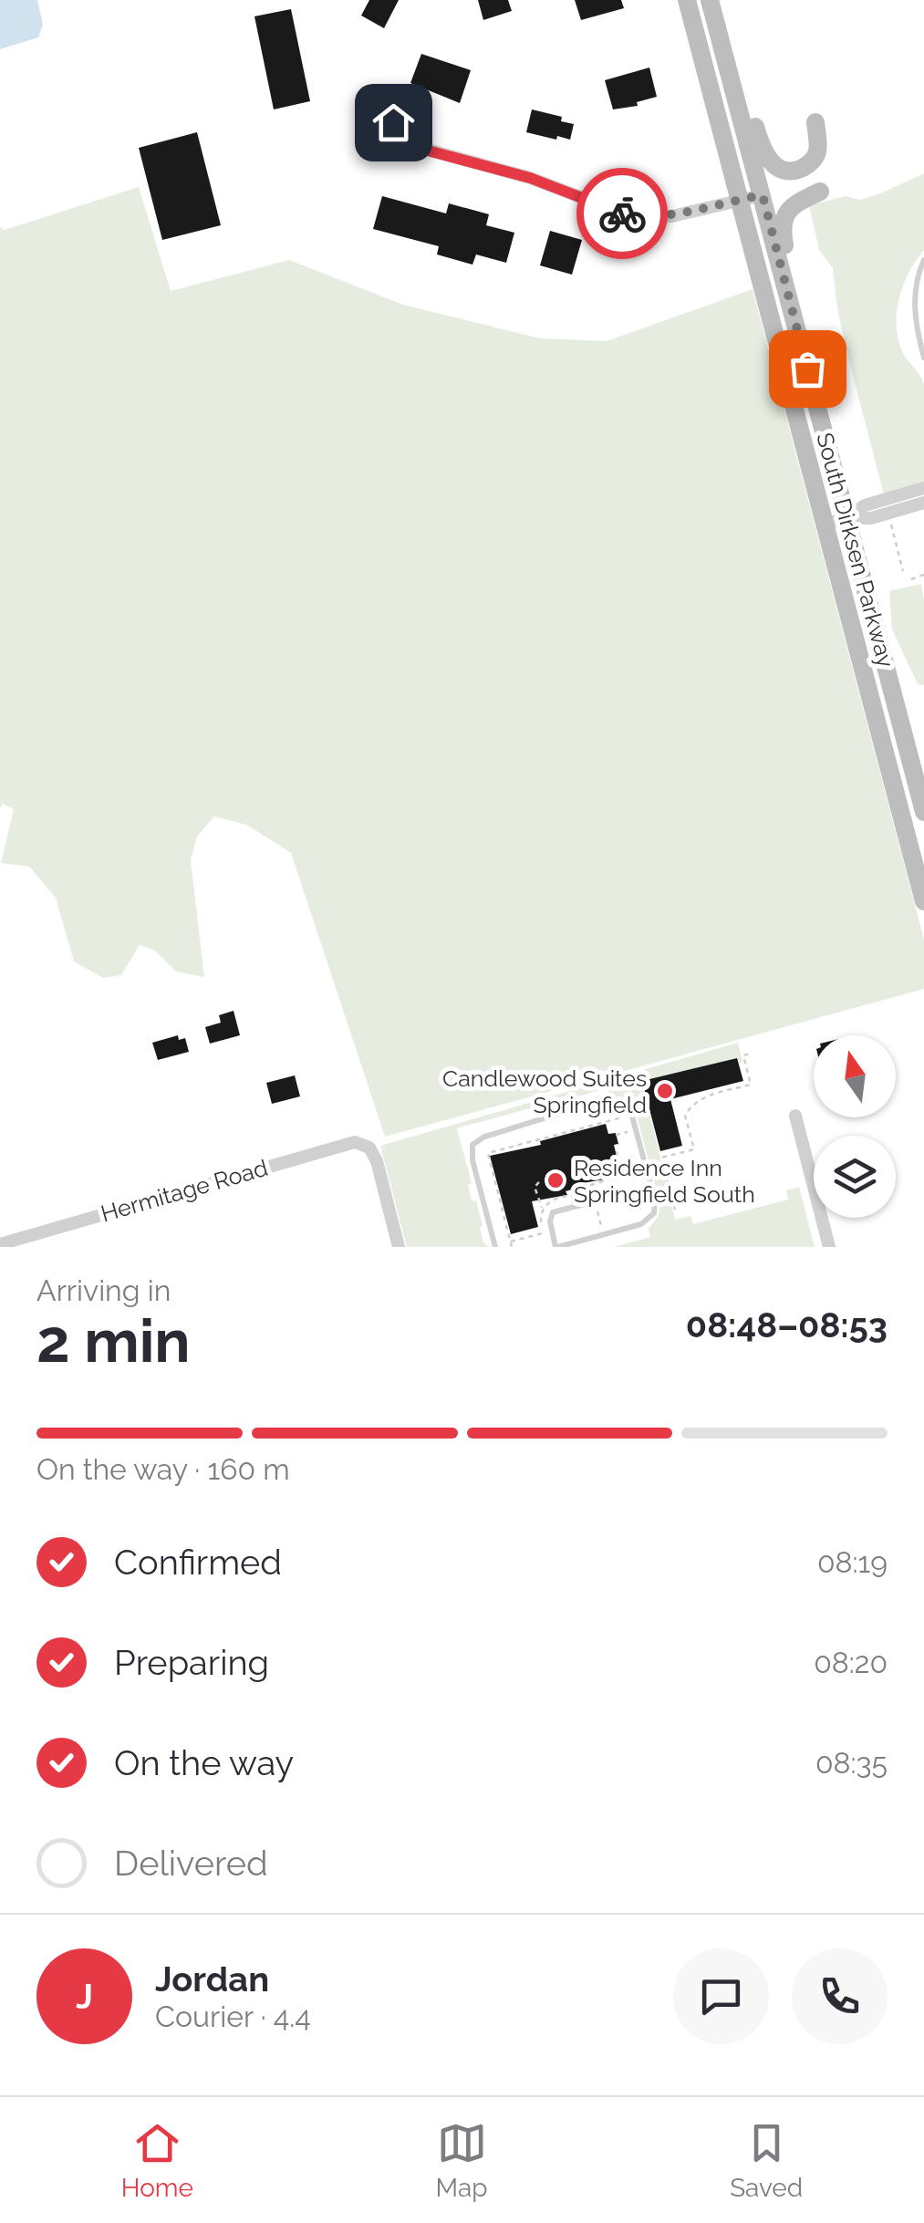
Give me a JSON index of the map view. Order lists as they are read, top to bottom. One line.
{"streets":{"main road":["South Dirksen Parkway"],"street":["Hermitage Road"]},"places":["Candlewood Suites Springfield","Residence Inn Springfield South"],"north":"top","page":{"heading":["2 min","Arriving in","08:48–08:53"],"panel":["Jordan","Courier · 4.4"],"bar":"On the way · 160 m","list":[["Confirmed","08:19"],["Preparing","08:20"],["On the way","08:35"],"Delivered"],"round":"J","tabs":["Home","Map","Saved"]}}
